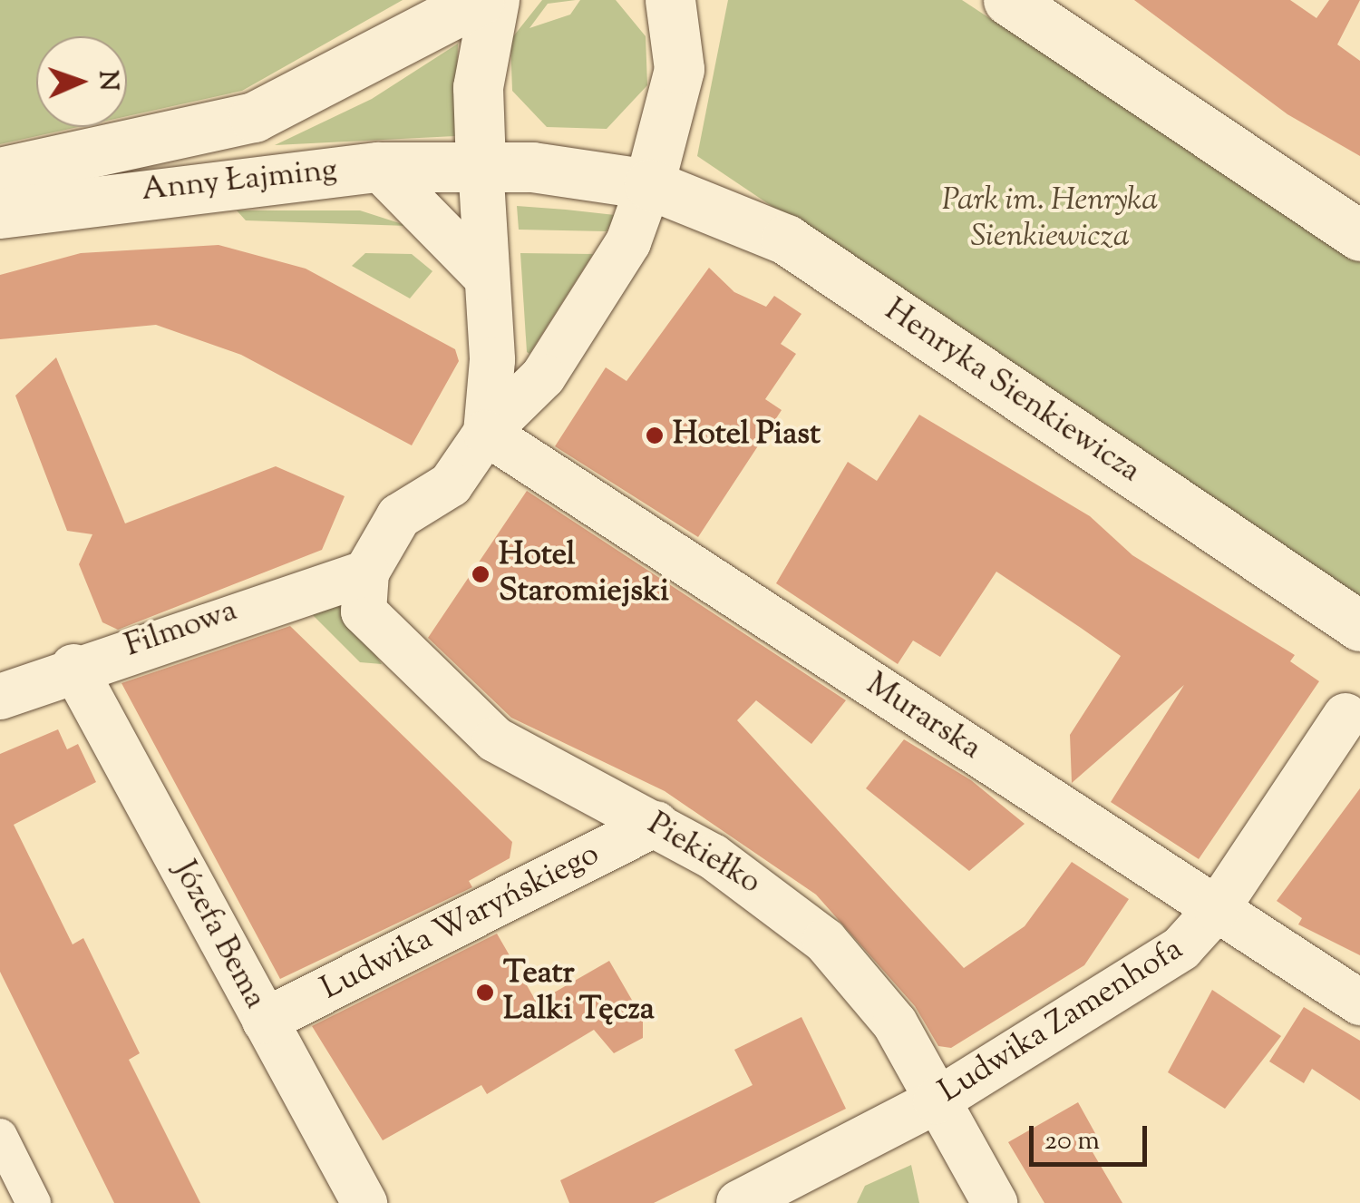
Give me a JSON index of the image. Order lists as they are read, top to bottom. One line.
{"streets":{"main road":["Anny Łajming","Henryka Sienkiewicza"],"street":["Filmowa","Murarska","Piekiełko","Ludwika Waryńskiego","Józefa Bema","Ludwika Zamenhofa"]},"crossings":[["Anny Łajming","Henryka Sienkiewicza"],["Filmowa","Piekiełko"],["Filmowa","Józefa Bema"],["Murarska","Ludwika Zamenhofa"],["Piekiełko","Ludwika Waryńskiego"],["Piekiełko","Ludwika Zamenhofa"],["Ludwika Waryńskiego","Józefa Bema"]],"parks":["Park im. Henryka Sienkiewicza"],"places":["Hotel Piast","Hotel Staromiejski","Teatr Lalki Tęcza"],"scale_bar":"20 m","north":"right"}
